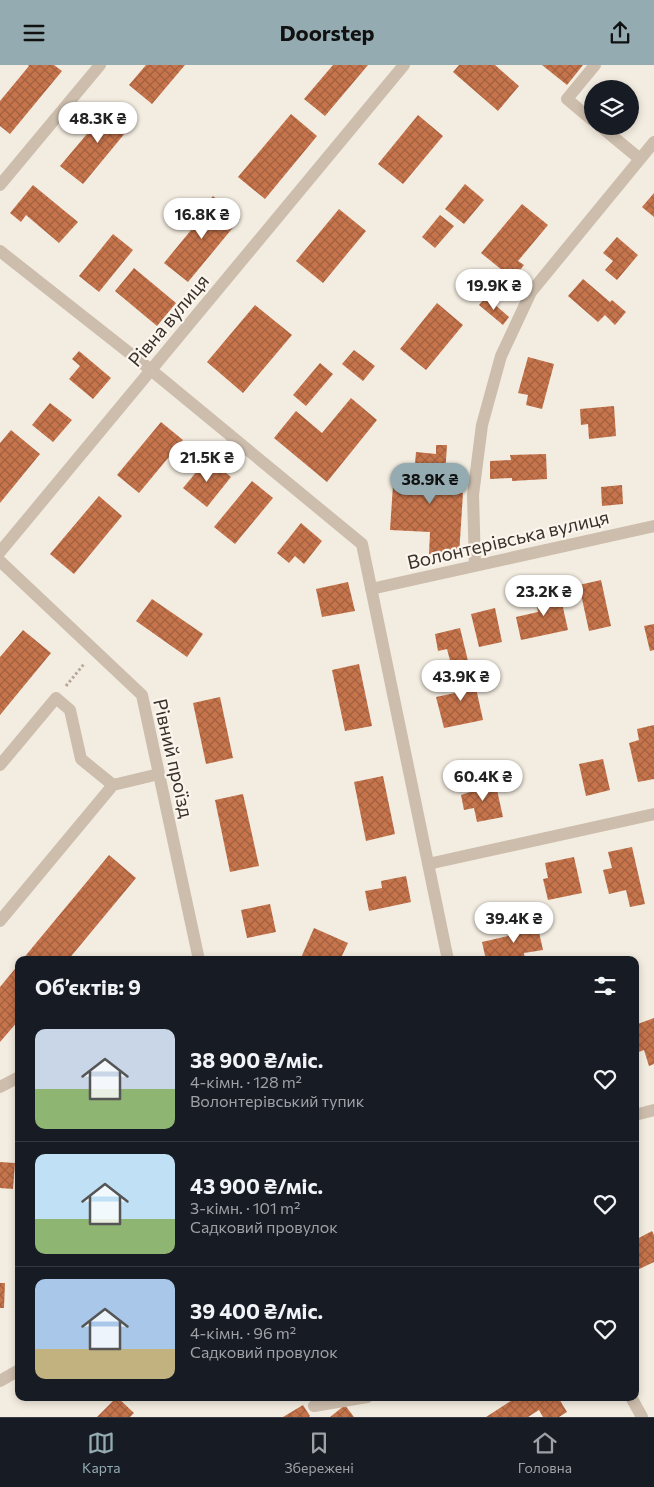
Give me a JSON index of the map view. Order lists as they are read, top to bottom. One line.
{"streets":{"street":["Рівна вулиця","Волонтерівська вулиця","Рівний проїзд"]},"page":{"header":"Doorstep","price":["48.3K ₴","16.8K ₴","19.9K ₴","21.5K ₴","38.9K ₴","23.2K ₴","43.9K ₴","60.4K ₴","39.4K ₴"],"heading":"Об’єктів: 9","list":[{"name":"38 900 ₴/міс.","note":"4-кімн. · 128 m² · Волонтерівський тупик"},{"name":"43 900 ₴/міс.","note":"3-кімн. · 101 m² · Садковий провулок"},{"name":"39 400 ₴/міс.","note":"4-кімн. · 96 m² · Садковий провулок"}],"tabs":["Карта","Збережені","Головна"]}}
